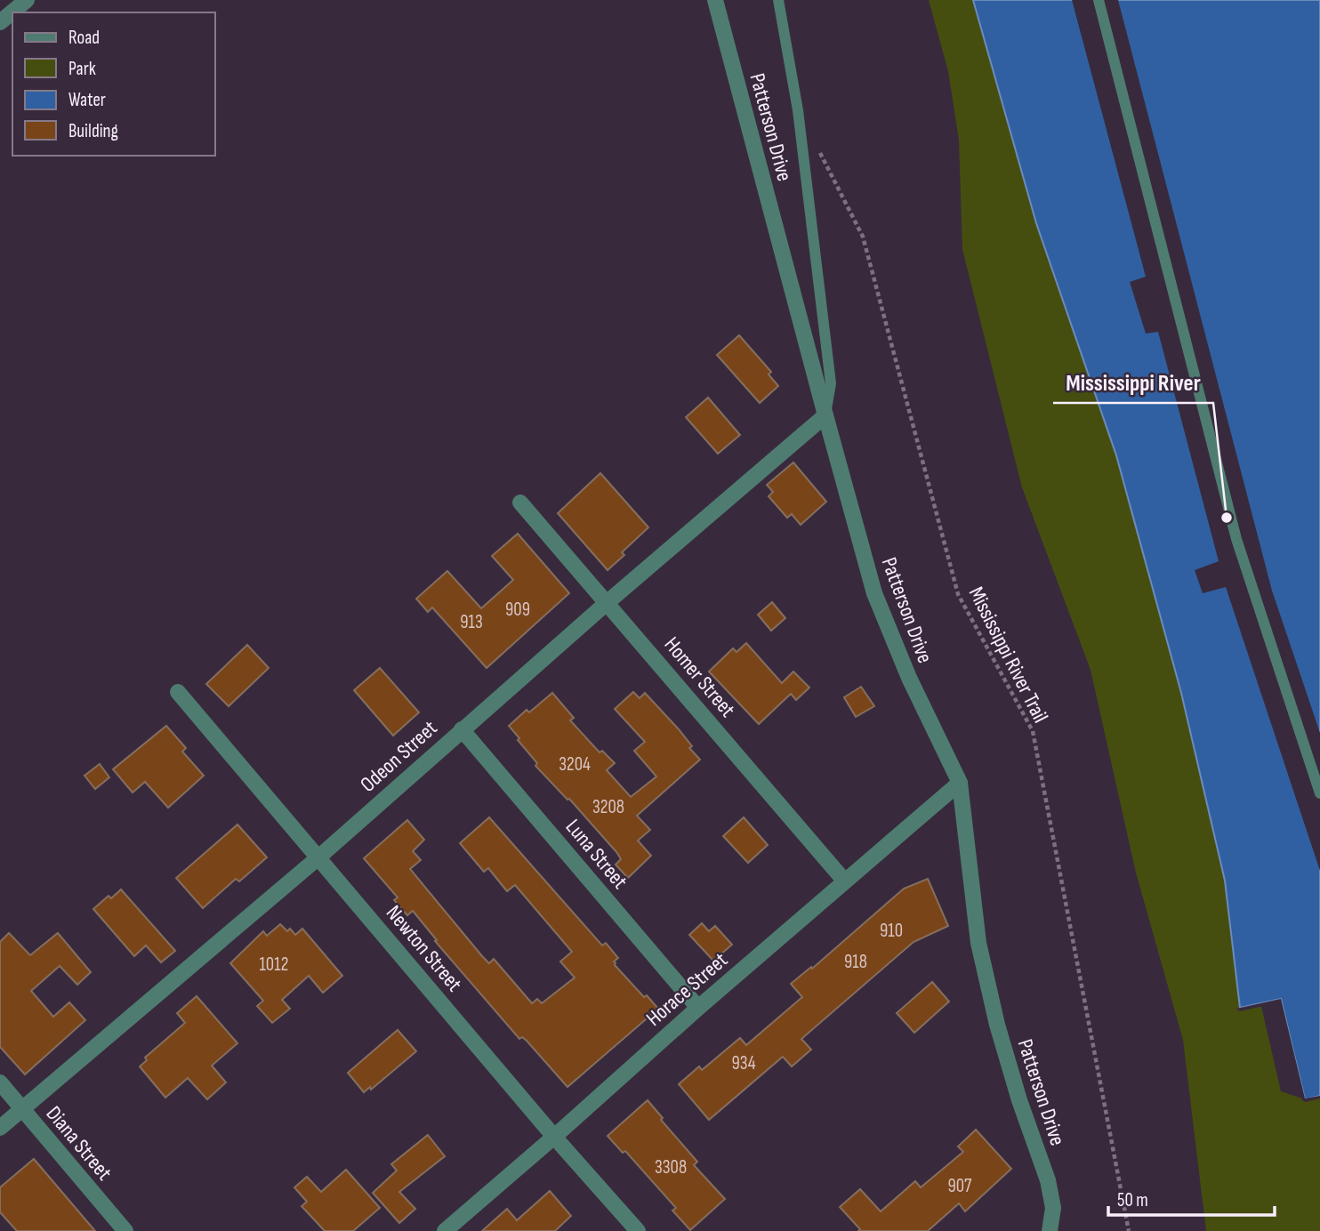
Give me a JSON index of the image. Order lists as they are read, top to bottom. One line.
{"streets":{"street":["Patterson Drive","Homer Street","Odeon Street","Luna Street","Newton Street","Horace Street","Diana Street"],"path":["Mississippi River Trail"]},"crossings":[["Patterson Drive","Odeon Street"],["Patterson Drive","Horace Street"],["Homer Street","Odeon Street"],["Homer Street","Horace Street"],["Odeon Street","Luna Street"],["Odeon Street","Newton Street"],["Odeon Street","Diana Street"],["Luna Street","Horace Street"],["Newton Street","Horace Street"]],"places":["Mississippi River"],"house_numbers":["909","913","3204","3208","910","918","1012","934","3308","907"],"legend":["Road","Park","Water","Building"],"scale_bar":"50 m"}
